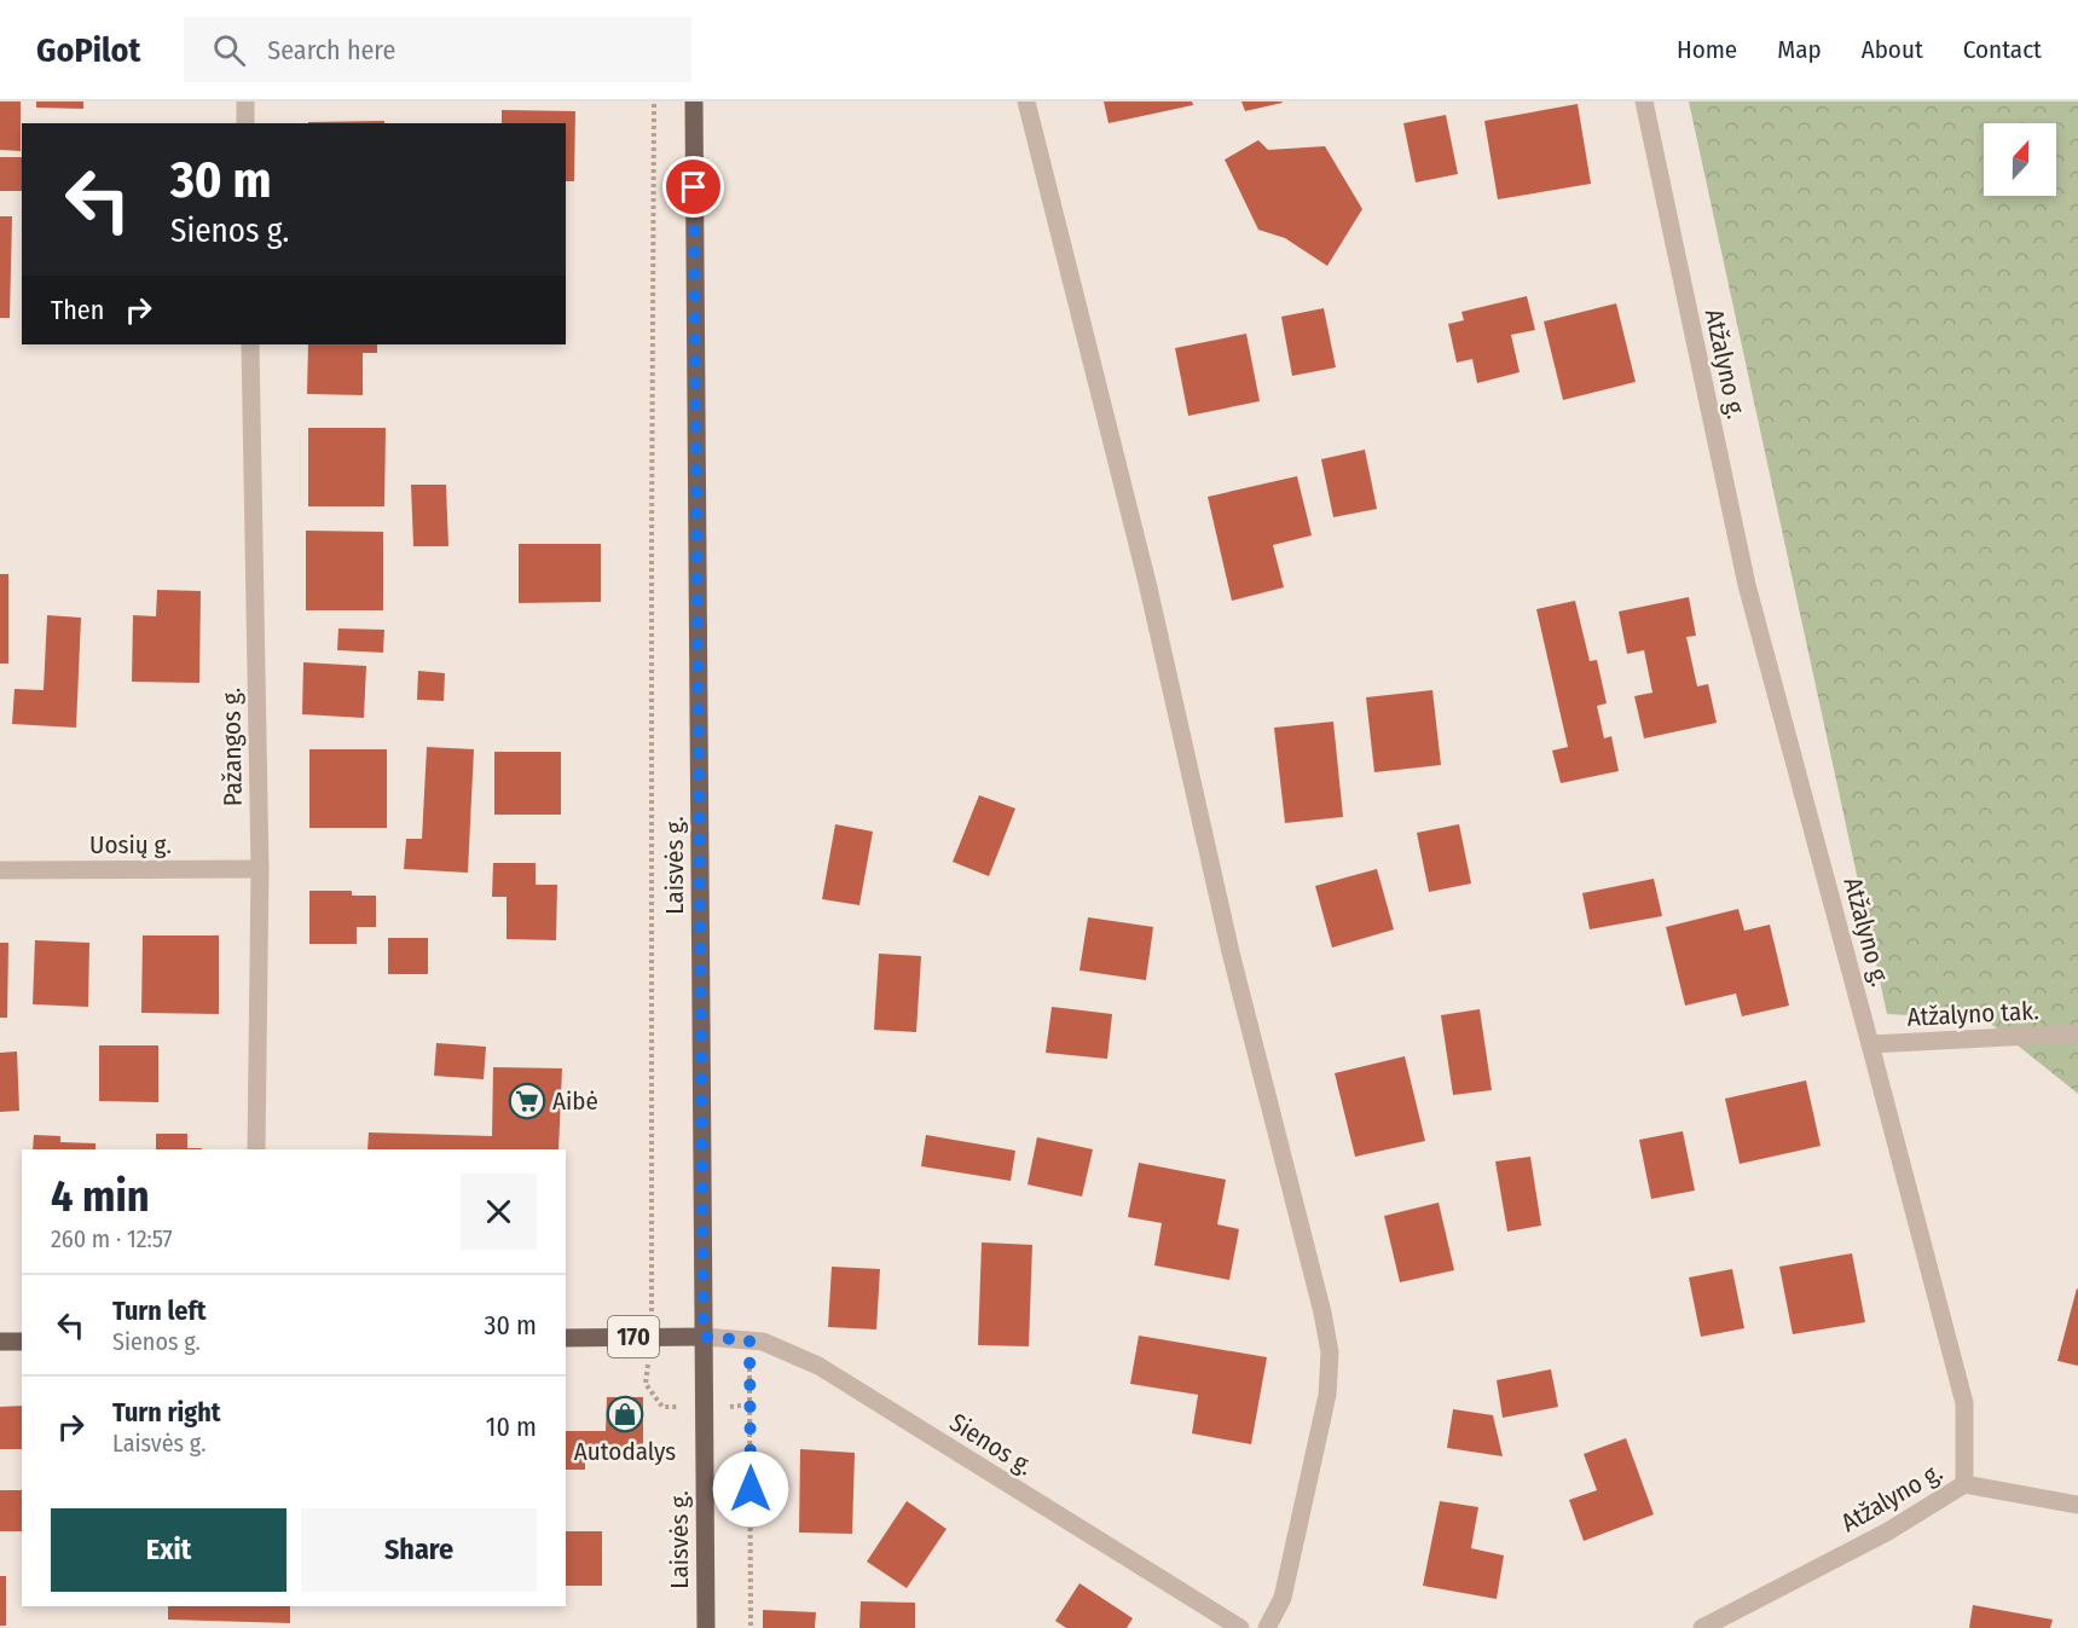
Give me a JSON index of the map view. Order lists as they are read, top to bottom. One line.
{"streets":{"main road":["Laisvės g.","170"],"street":["Atžalyno g.","Pažangos g.","Uosių g.","Atžalyno tak.","Sienos g."]},"crossings":[["Atžalyno g.","Atžalyno tak."],["Pažangos g.","Uosių g."],["Laisvės g.","170"],["Laisvės g.","Sienos g."],["170","Sienos g."]],"places":{"supermarket":["Aibė"],"shop":["Autodalys"]},"north":"top","page":{"header":"GoPilot","search":"Search here","nav":["Home","Map","About","Contact"],"turn":["30 m","Sienos g."],"then":"Then","heading":["4 min","260 m · 12:57"],"list":[{"name":"Turn left","note":"Sienos g.","value":"30 m"},{"name":"Turn right","note":"Laisvės g.","value":"10 m"}],"buttons":["Exit","Share"]}}
